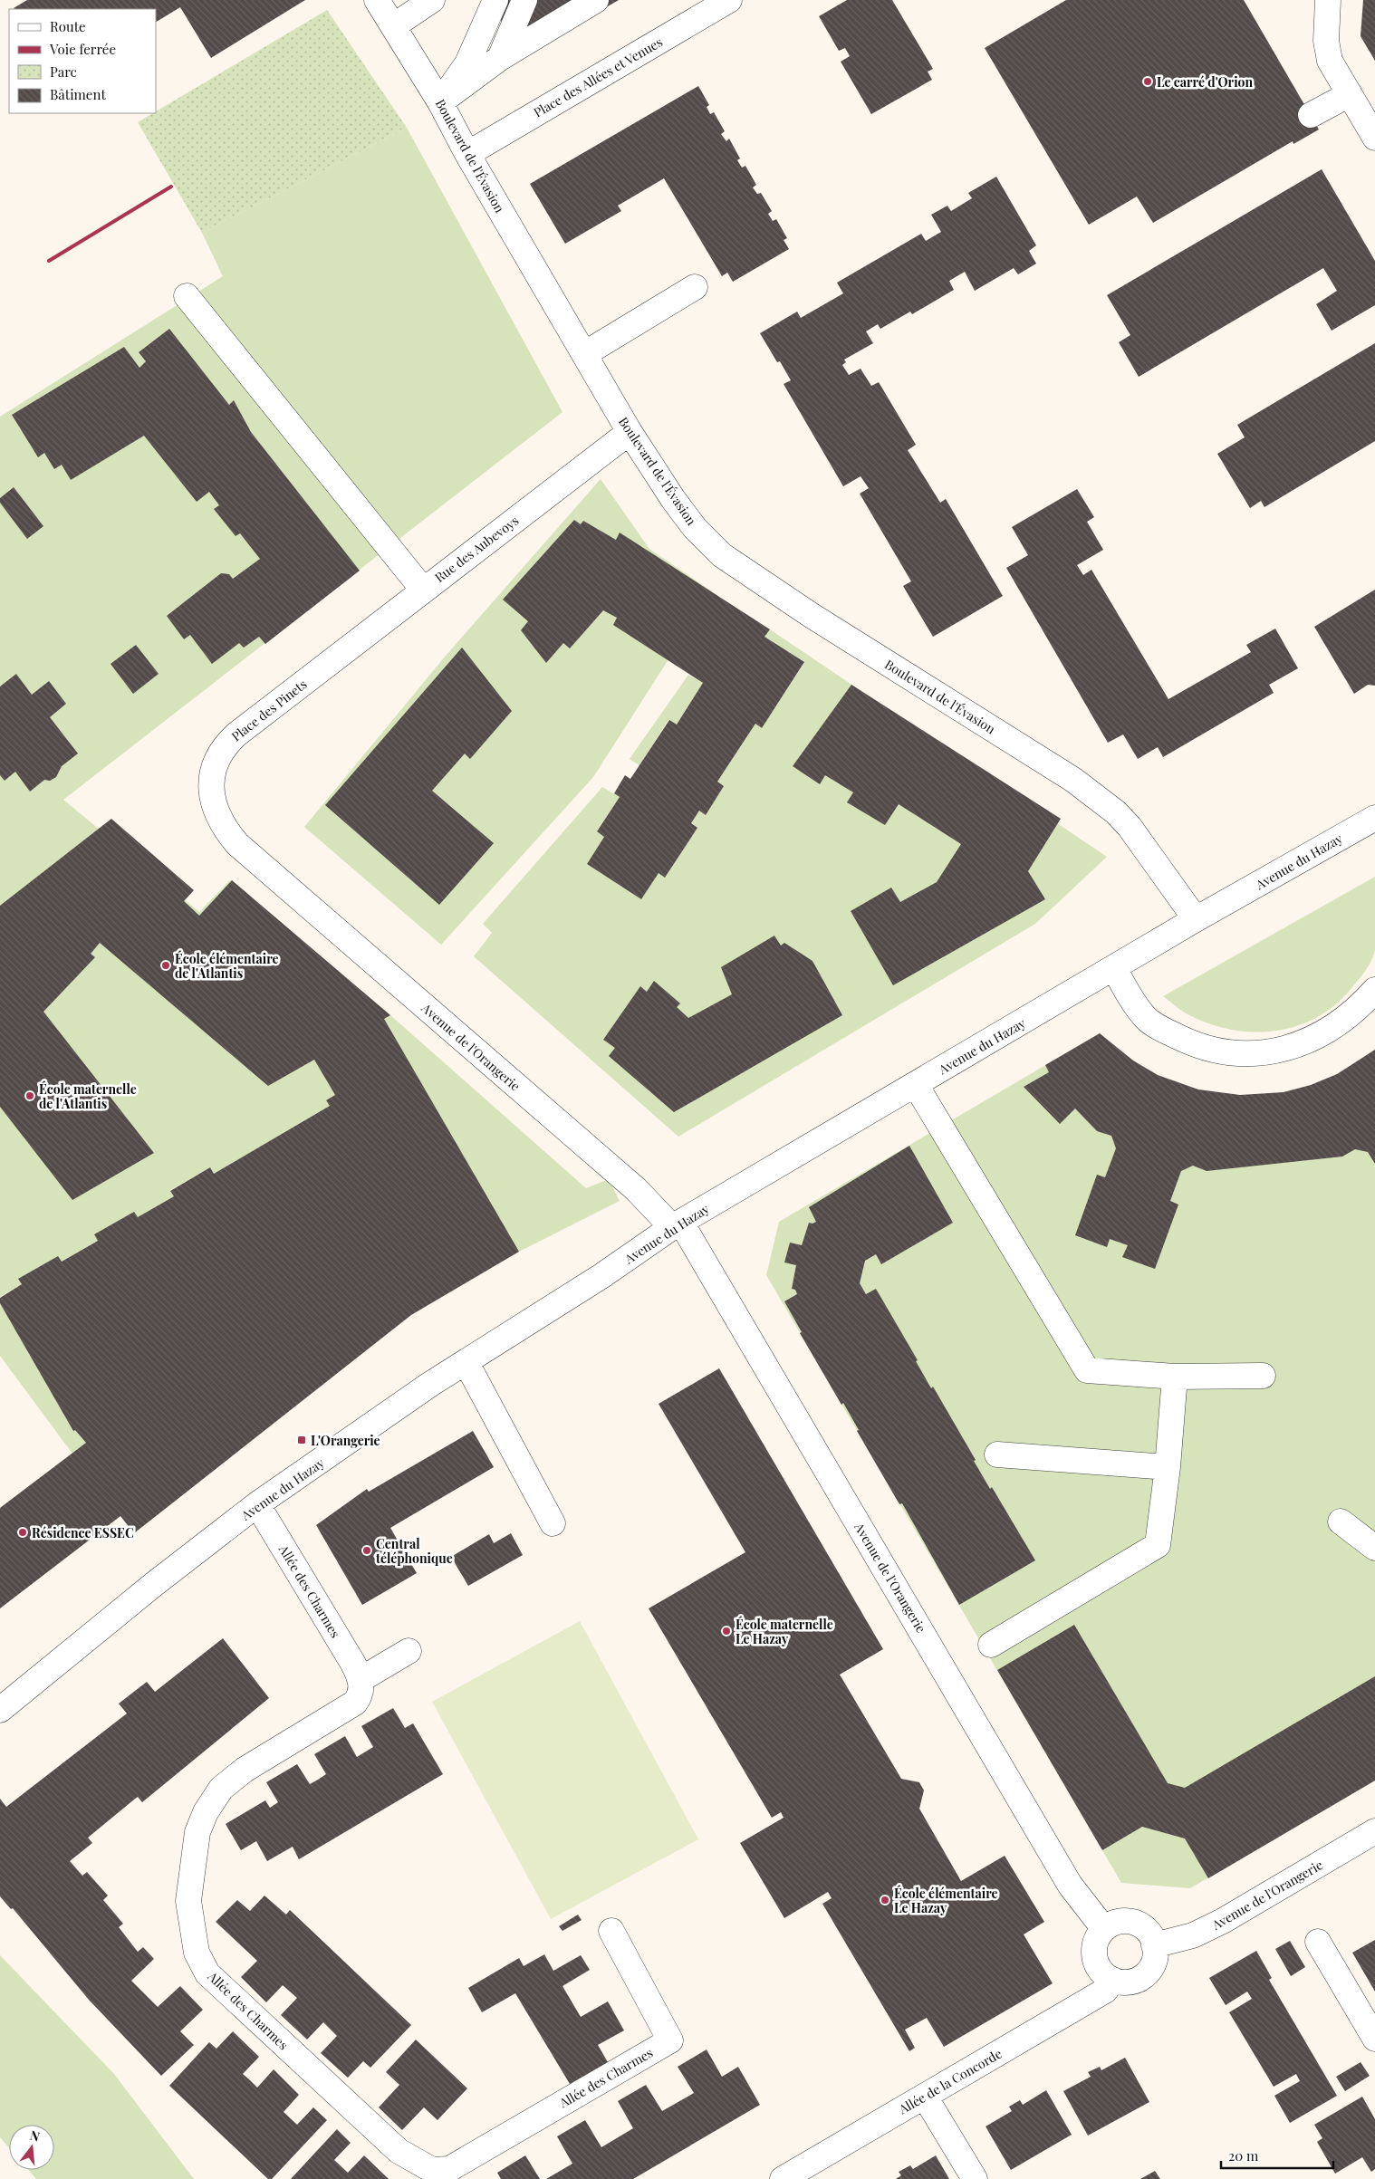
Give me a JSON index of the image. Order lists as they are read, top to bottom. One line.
{"streets":{"street":["Place des Allées et Venues","Boulevard de l'Évasion","Rue des Aubevoys","Place des Pinets","Avenue du Hazay","Avenue de l'Orangerie","Allée des Charmes","Allée de la Concorde"]},"crossings":[["Place des Allées et Venues","Boulevard de l'Évasion"],["Boulevard de l'Évasion","Rue des Aubevoys"],["Boulevard de l'Évasion","Avenue du Hazay"],["Rue des Aubevoys","Place des Pinets"],["Place des Pinets","Avenue de l'Orangerie"],["Avenue du Hazay","Avenue de l'Orangerie"],["Avenue du Hazay","Allée des Charmes"],["Avenue de l'Orangerie","Allée de la Concorde"]],"places":{"other":["Le carré d'Orion","École élémentaire de l'Atlantis","École maternelle de l'Atlantis","Résidence ESSEC","Central téléphonique","École maternelle Le Hazay","École élémentaire Le Hazay"],"transit":["L'Orangerie"]},"legend":["Route","Voie ferrée","Parc","Bâtiment"],"scale_bar":"20 m","north":"top"}
